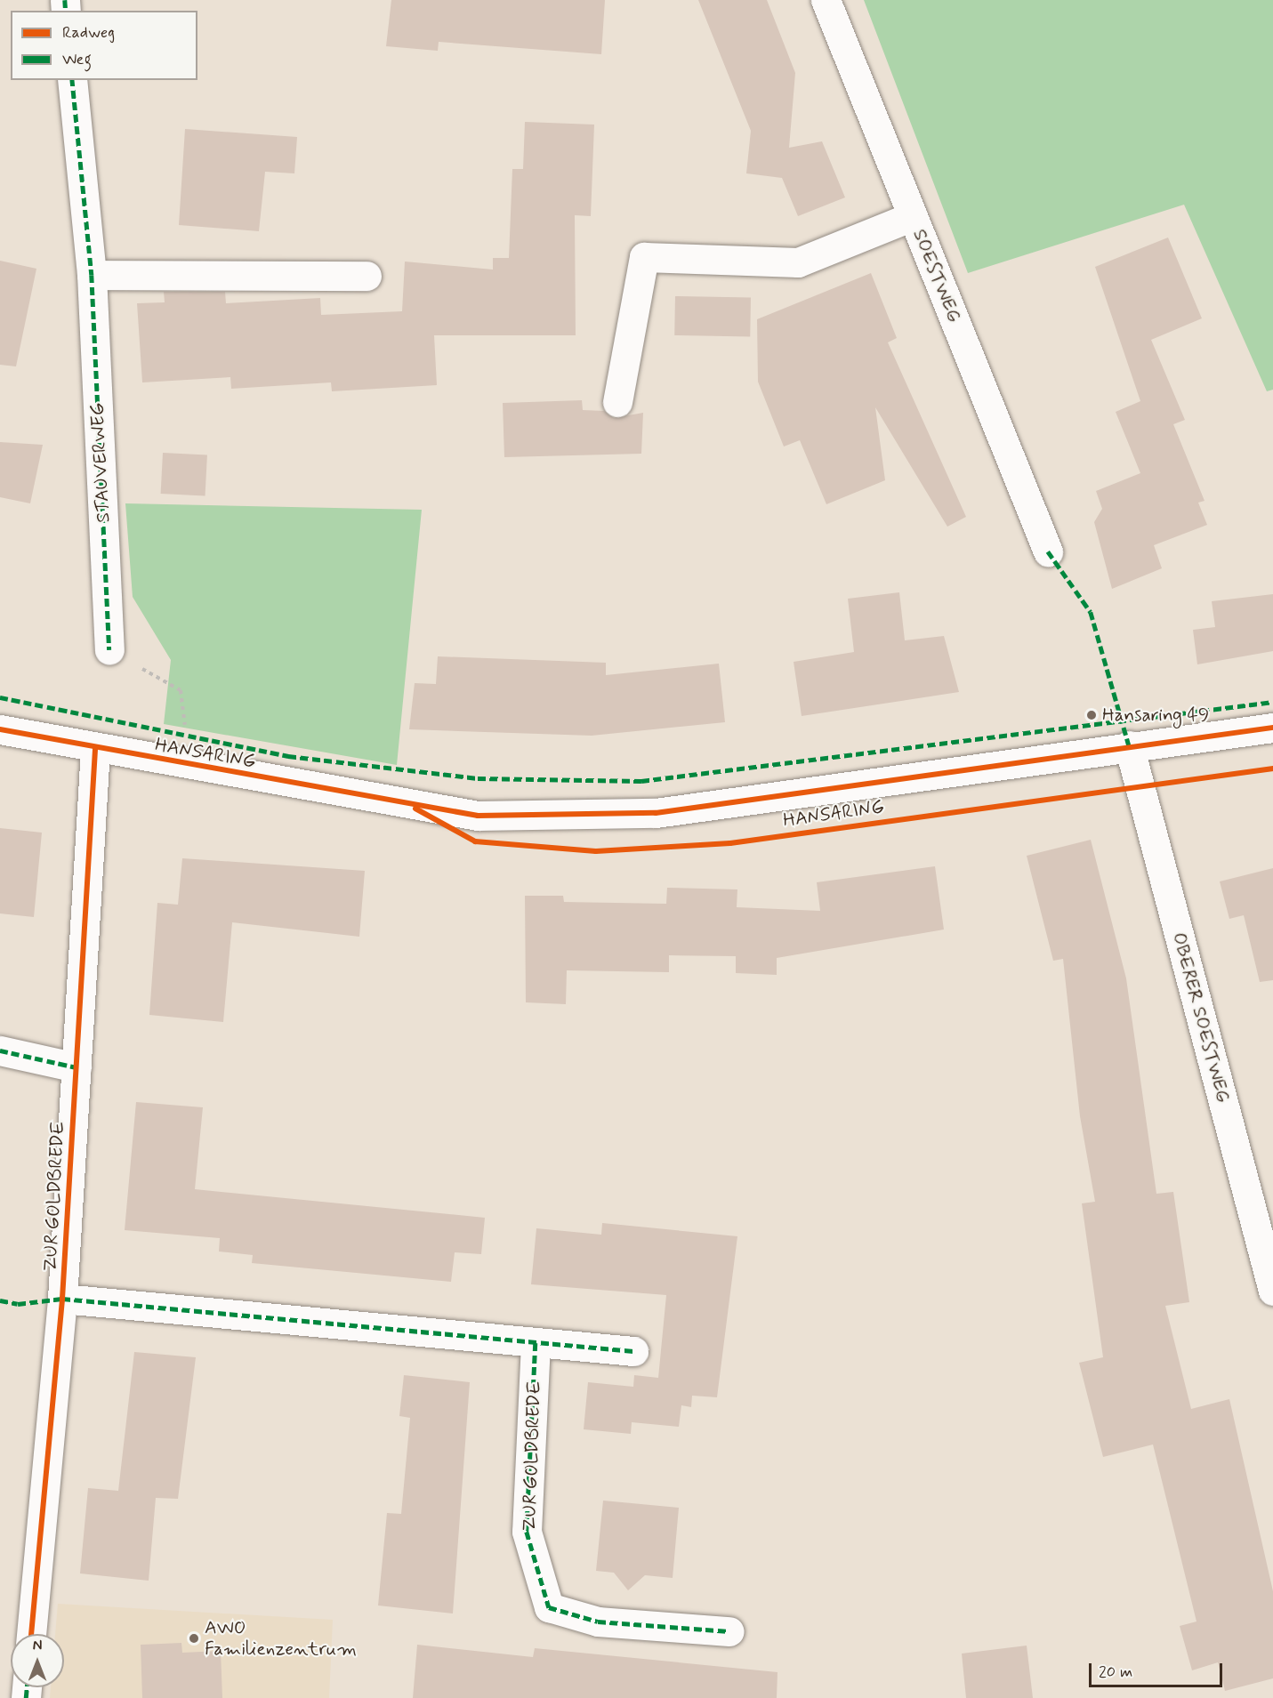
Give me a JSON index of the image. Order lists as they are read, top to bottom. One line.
{"streets":{"street":["SOESTWEG","STAUVERWEG","HANSARING","OBERER SOESTWEG","ZUR GOLDBREDE"]},"crossings":[["HANSARING","OBERER SOESTWEG"],["HANSARING","ZUR GOLDBREDE"]],"places":["Hansaring 49","AWO Familienzentrum"],"legend":["Radweg","Weg"],"scale_bar":"20 m","north":"top"}
